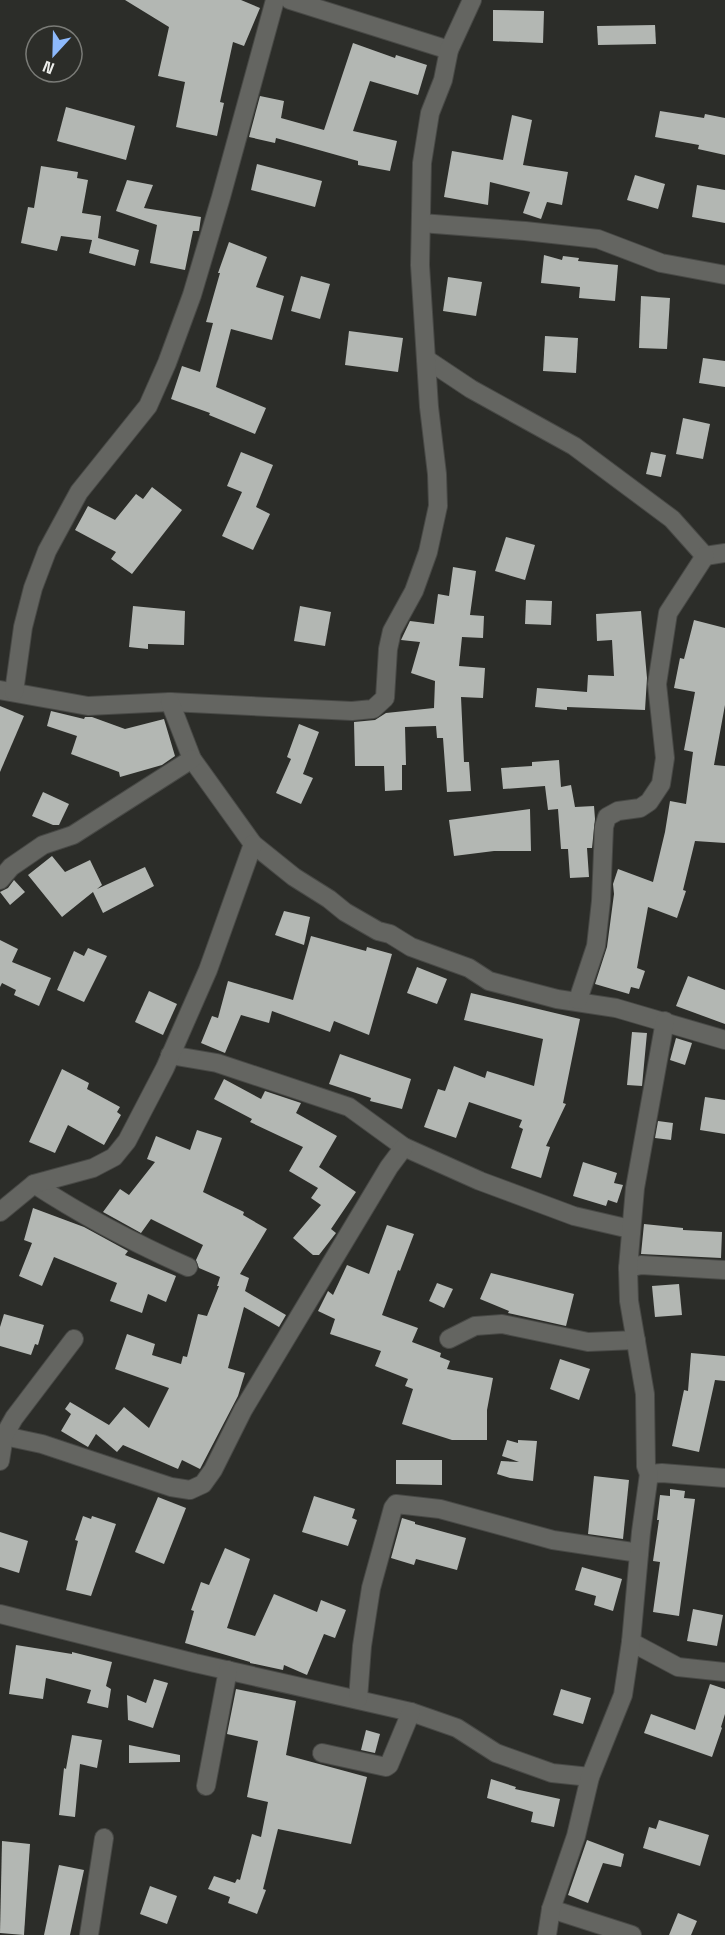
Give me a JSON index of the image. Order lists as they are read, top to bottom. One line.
{"north":"bottom"}
